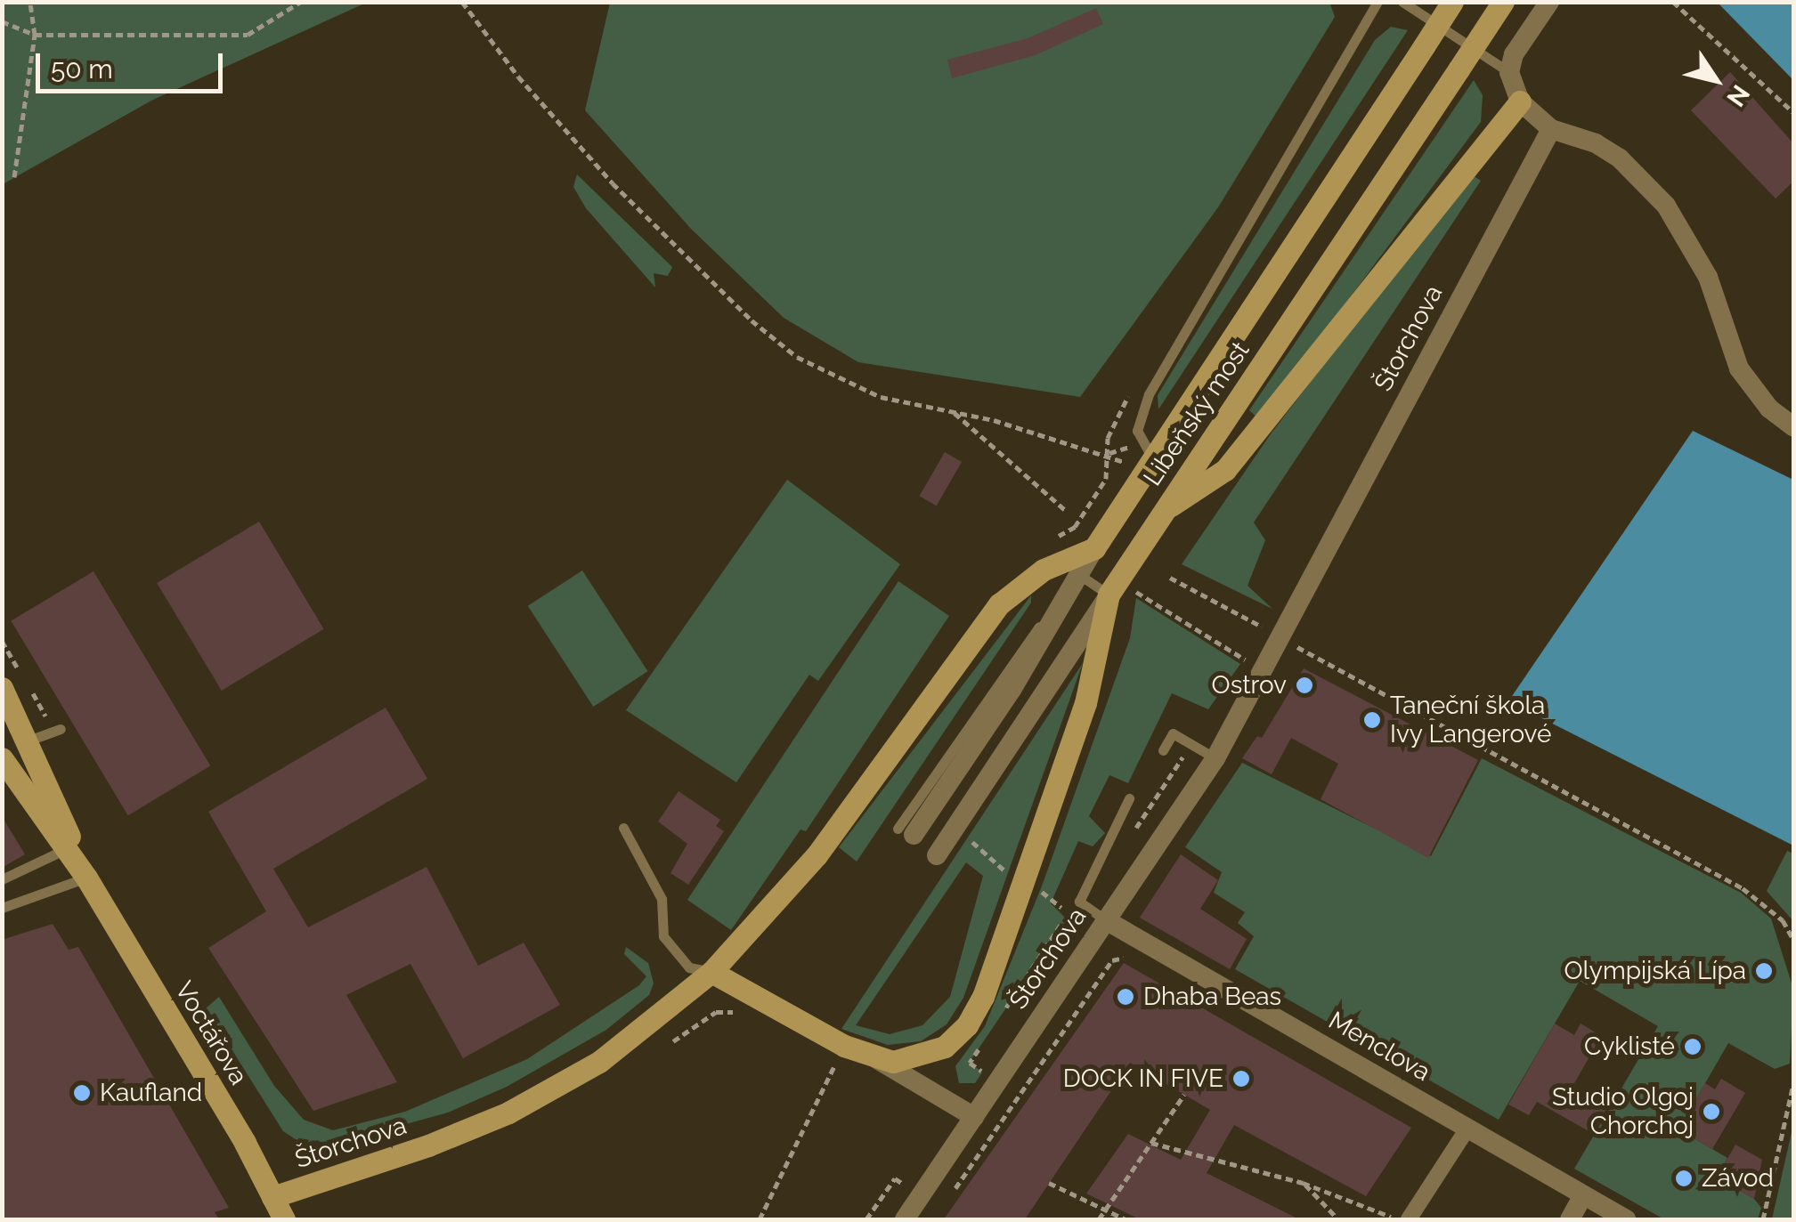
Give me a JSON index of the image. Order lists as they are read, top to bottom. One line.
{"streets":{"main road":["Štorchova","Libeňský most","Voctářova"],"street":["Menclova"]},"crossings":[["Štorchova","Libeňský most"],["Štorchova","Voctářova"],["Štorchova","Menclova"]],"places":["Ostrov","Taneční škola Ivy Langerové","Olympijská Lípa","Dhaba Beas","Cyklisté","DOCK IN FIVE","Kaufland","Studio Olgoj Chorchoj","Závod"],"scale_bar":"50 m","north":"bottom right"}
